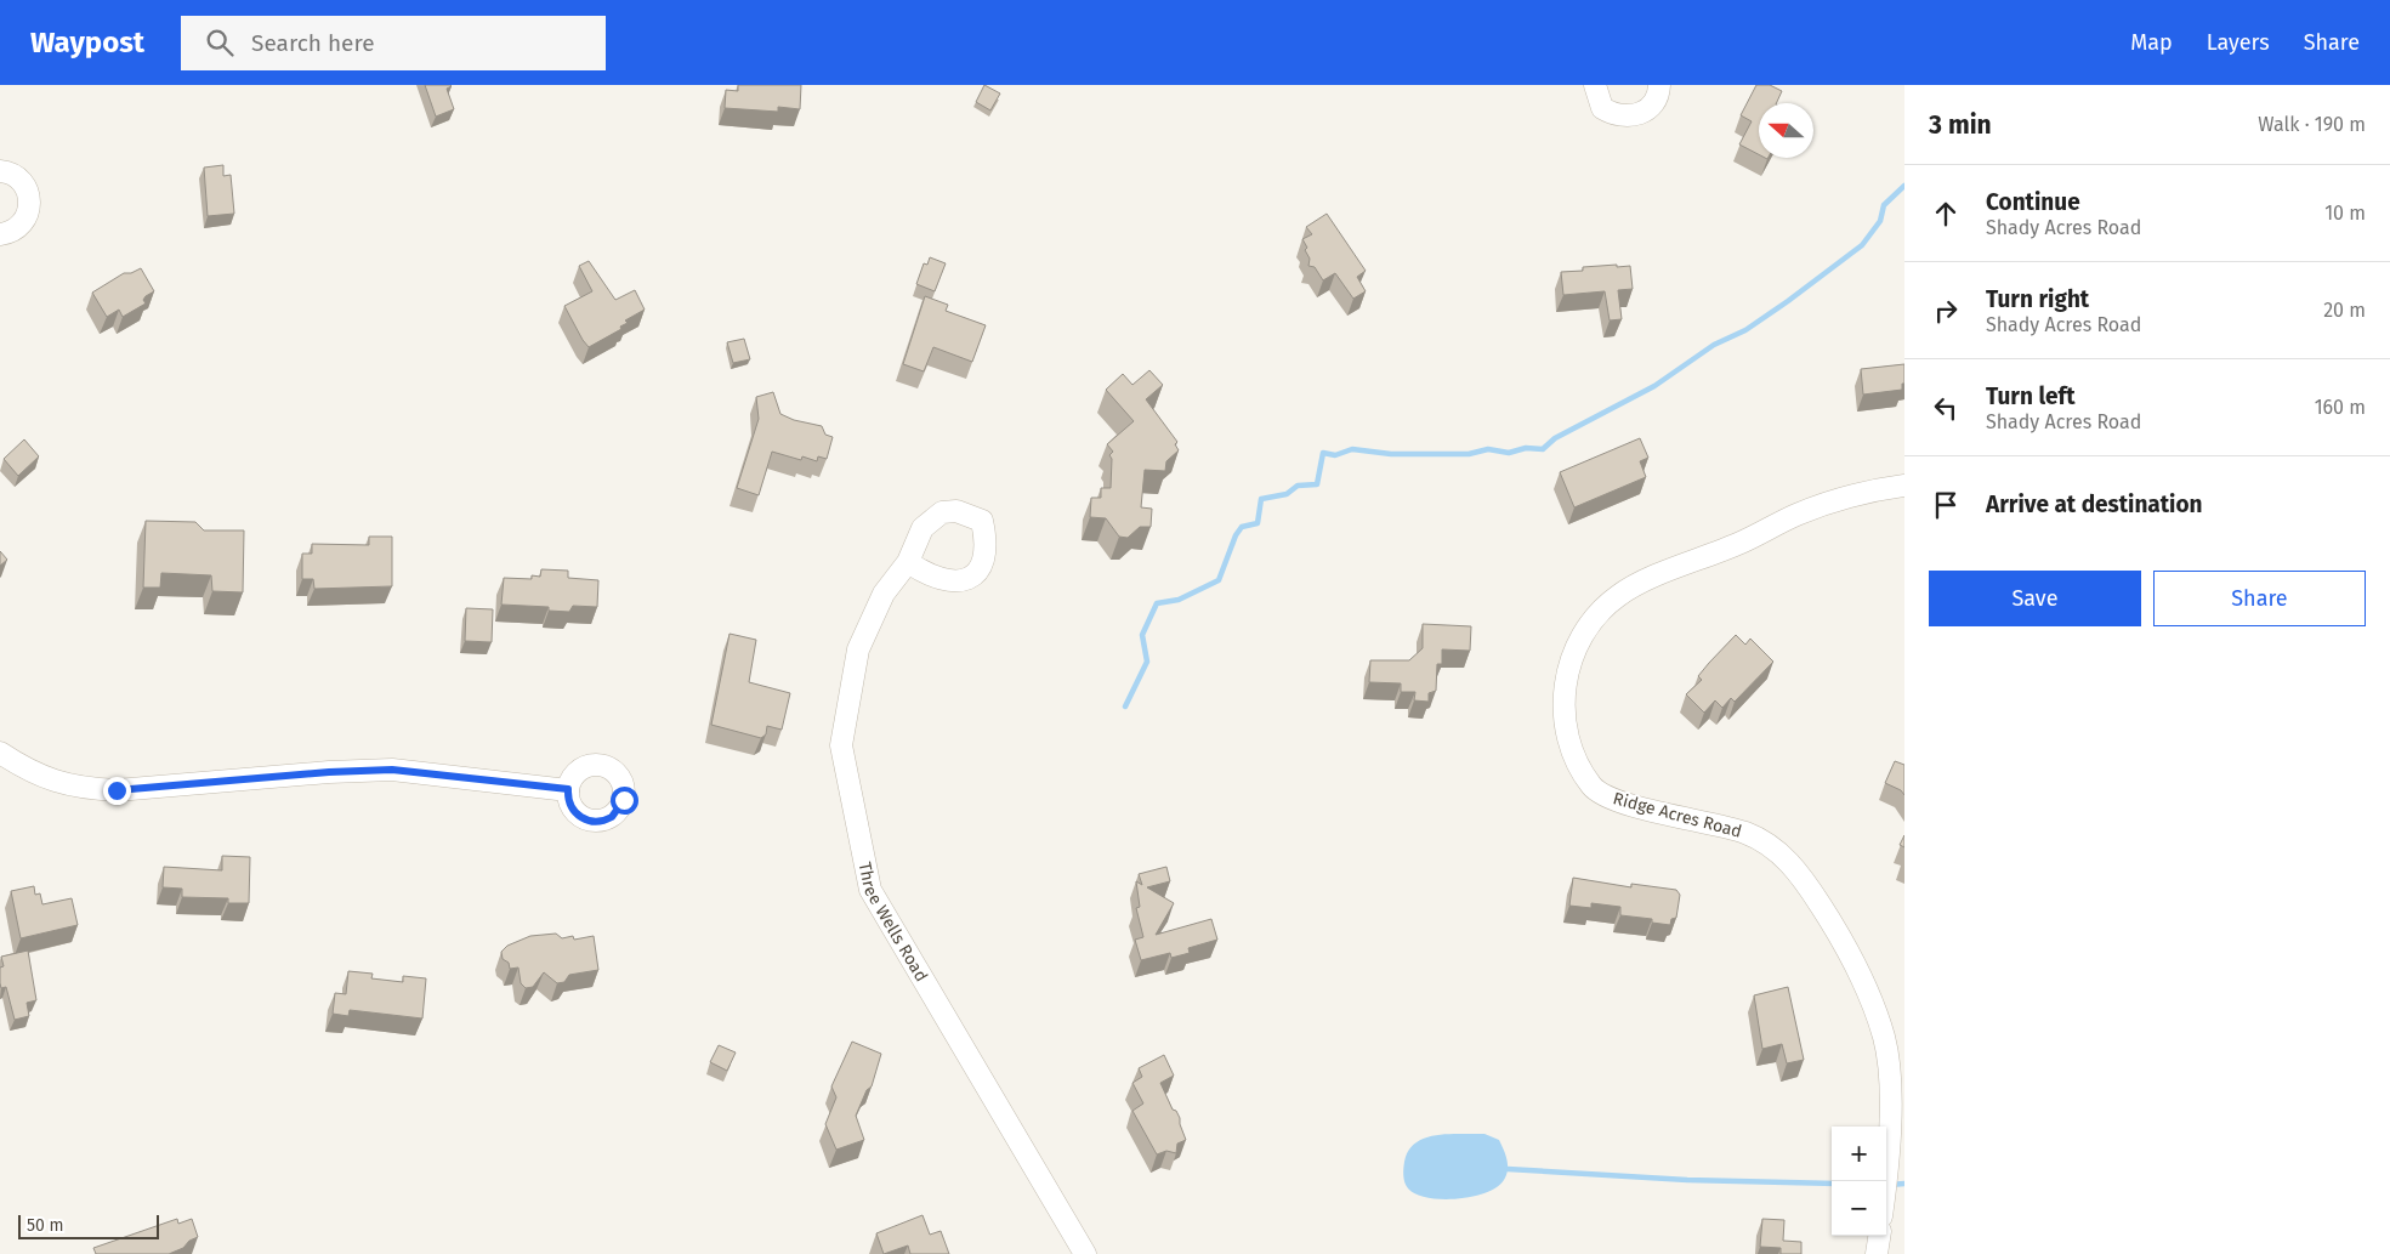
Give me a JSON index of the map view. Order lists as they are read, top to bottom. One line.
{"streets":{"street":["Ridge Acres Road","Three Wells Road"]},"scale_bar":"50 m","north":"left","page":{"header":"Waypost","search":"Search here","nav":["Map","Layers","Share"],"heading":["3 min","Walk · 190 m"],"list":[["Continue","Shady Acres Road","10 m"],["Turn right","Shady Acres Road","20 m"],["Turn left","Shady Acres Road","160 m"],"Arrive at destination"],"buttons":["Save","Share"],"map_buttons":["+","−"],"scale":"50 m"}}
